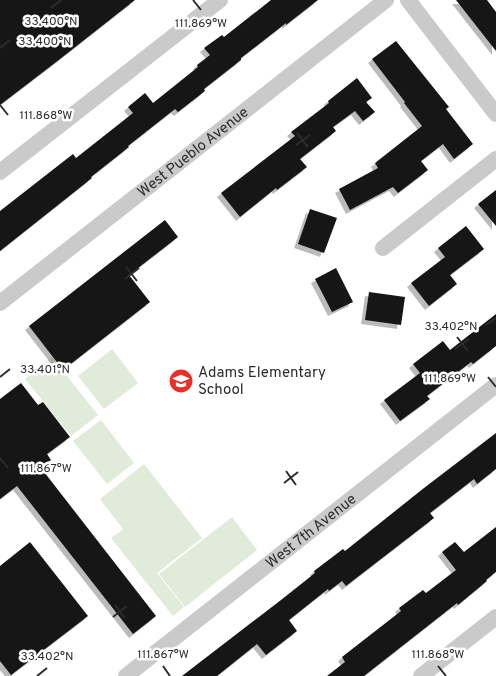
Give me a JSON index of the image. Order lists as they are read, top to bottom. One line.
{"streets":{"street":["West Pueblo Avenue","West 7th Avenue"]},"places":{"school or university":["Adams Elementary School"]},"coordinates":["33.400°N","111.869°W","111.868°W","33.402°N","33.401°N","111.867°W"]}
